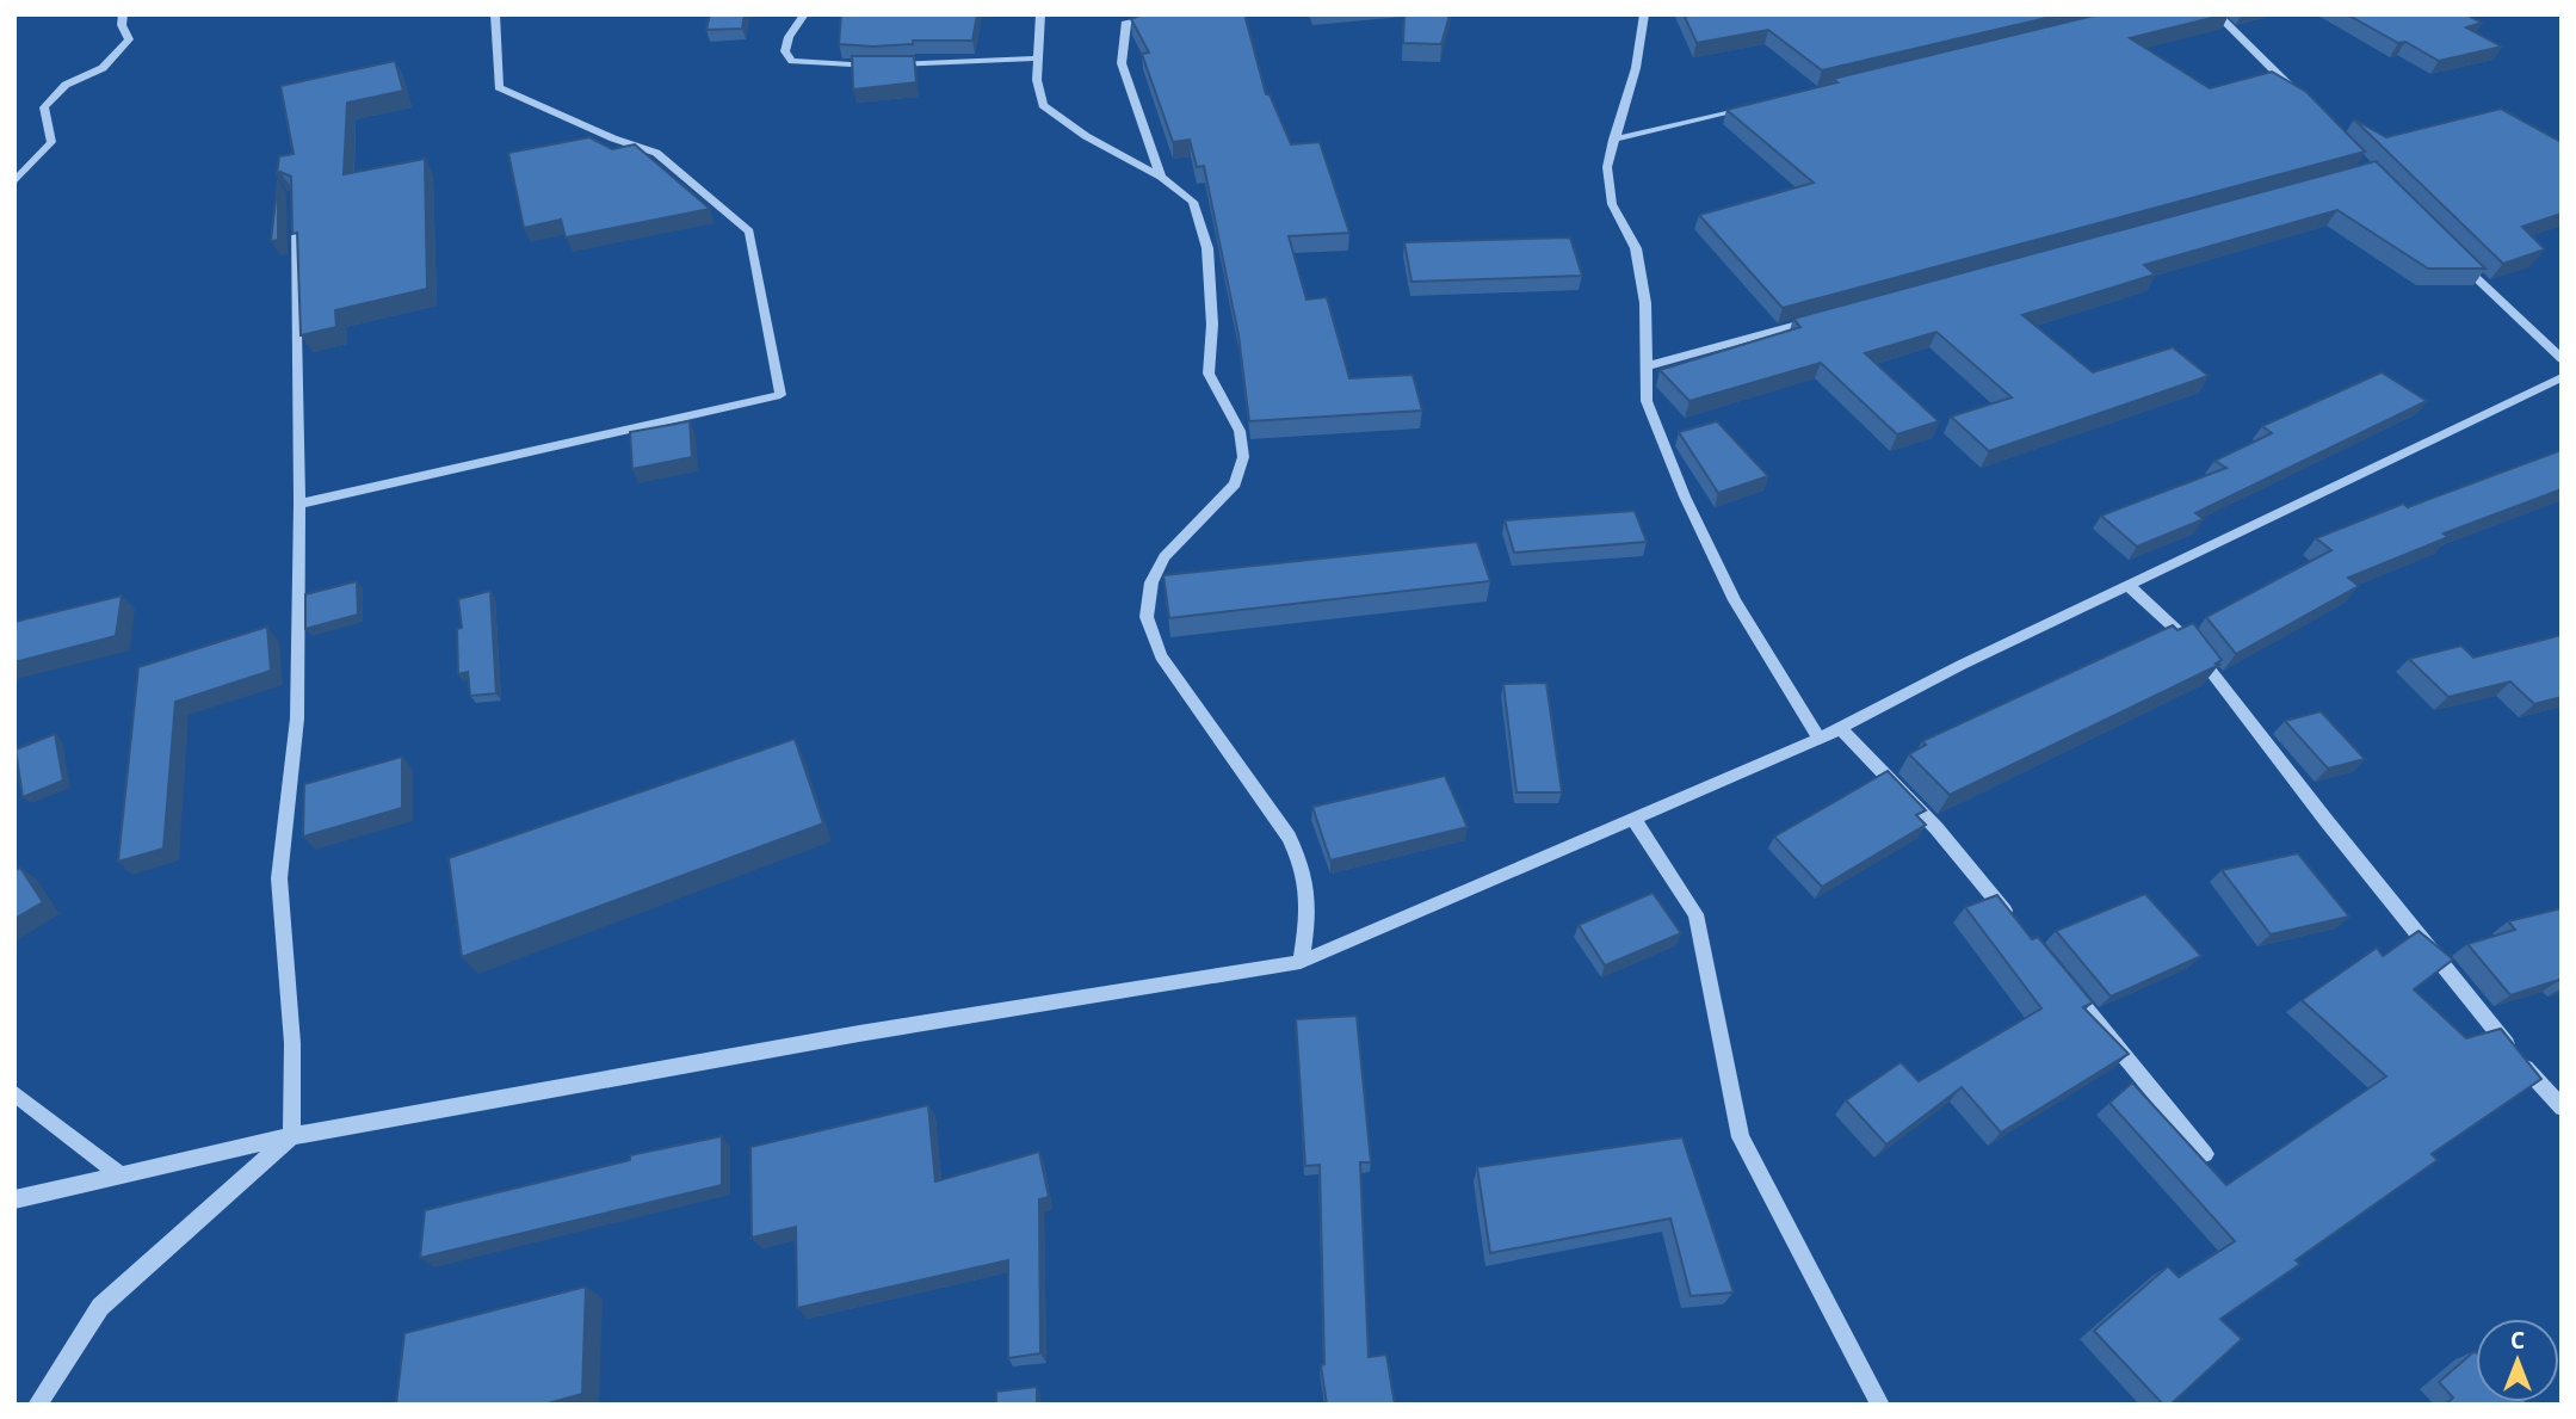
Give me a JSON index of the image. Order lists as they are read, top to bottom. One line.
{"north":"top"}
